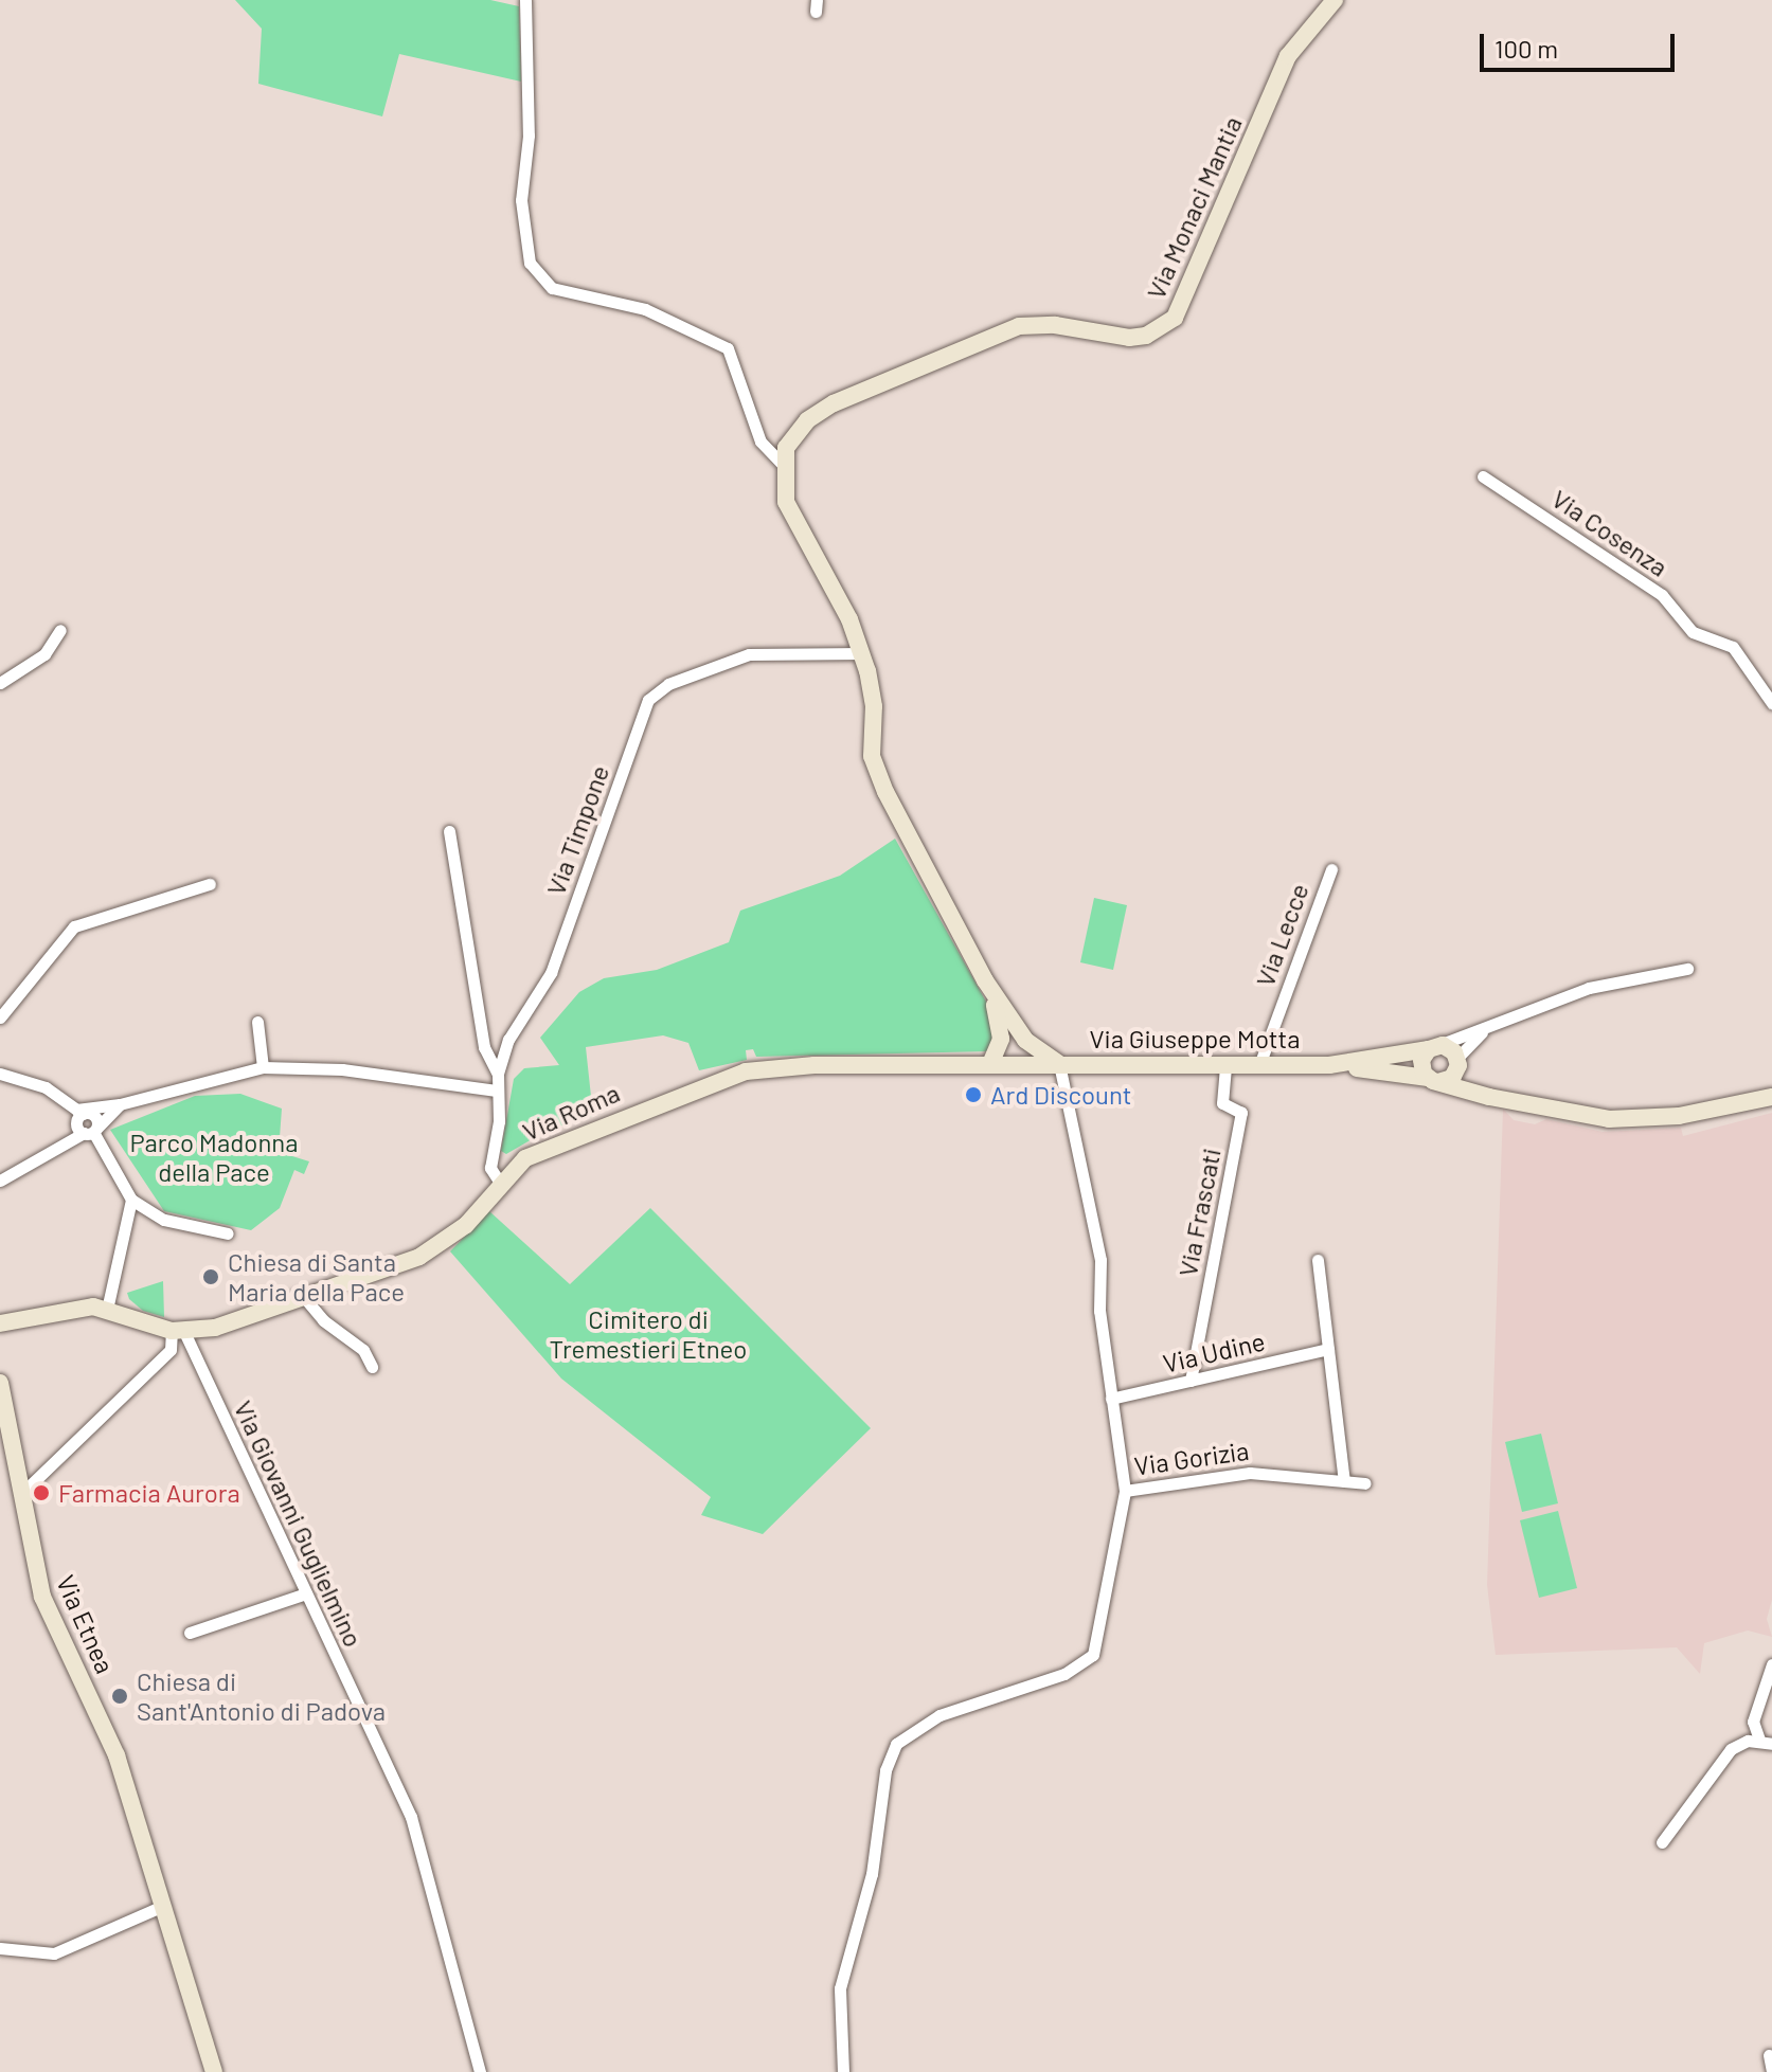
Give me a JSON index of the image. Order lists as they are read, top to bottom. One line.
{"streets":{"main road":["Via Monaci Mantia","Via Giuseppe Motta","Via Roma","Via Etnea"],"street":["Via Cosenza","Via Timpone","Via Lecce","Via Frascati","Via Udine","Via Gorizia","Via Giovanni Guglielmino"]},"crossings":[["Via Timpone","Via Roma"],["Via Lecce","Via Giuseppe Motta"],["Via Giuseppe Motta","Via Roma"],["Via Giuseppe Motta","Via Frascati"],["Via Roma","Via Giovanni Guglielmino"],["Via Frascati","Via Udine"]],"parks":["Parco Madonna della Pace","Cimitero di Tremestieri Etneo"],"places":["Ard Discount","Chiesa di Santa Maria della Pace","Farmacia Aurora","Chiesa di Sant'Antonio di Padova"],"scale_bar":"100 m"}
